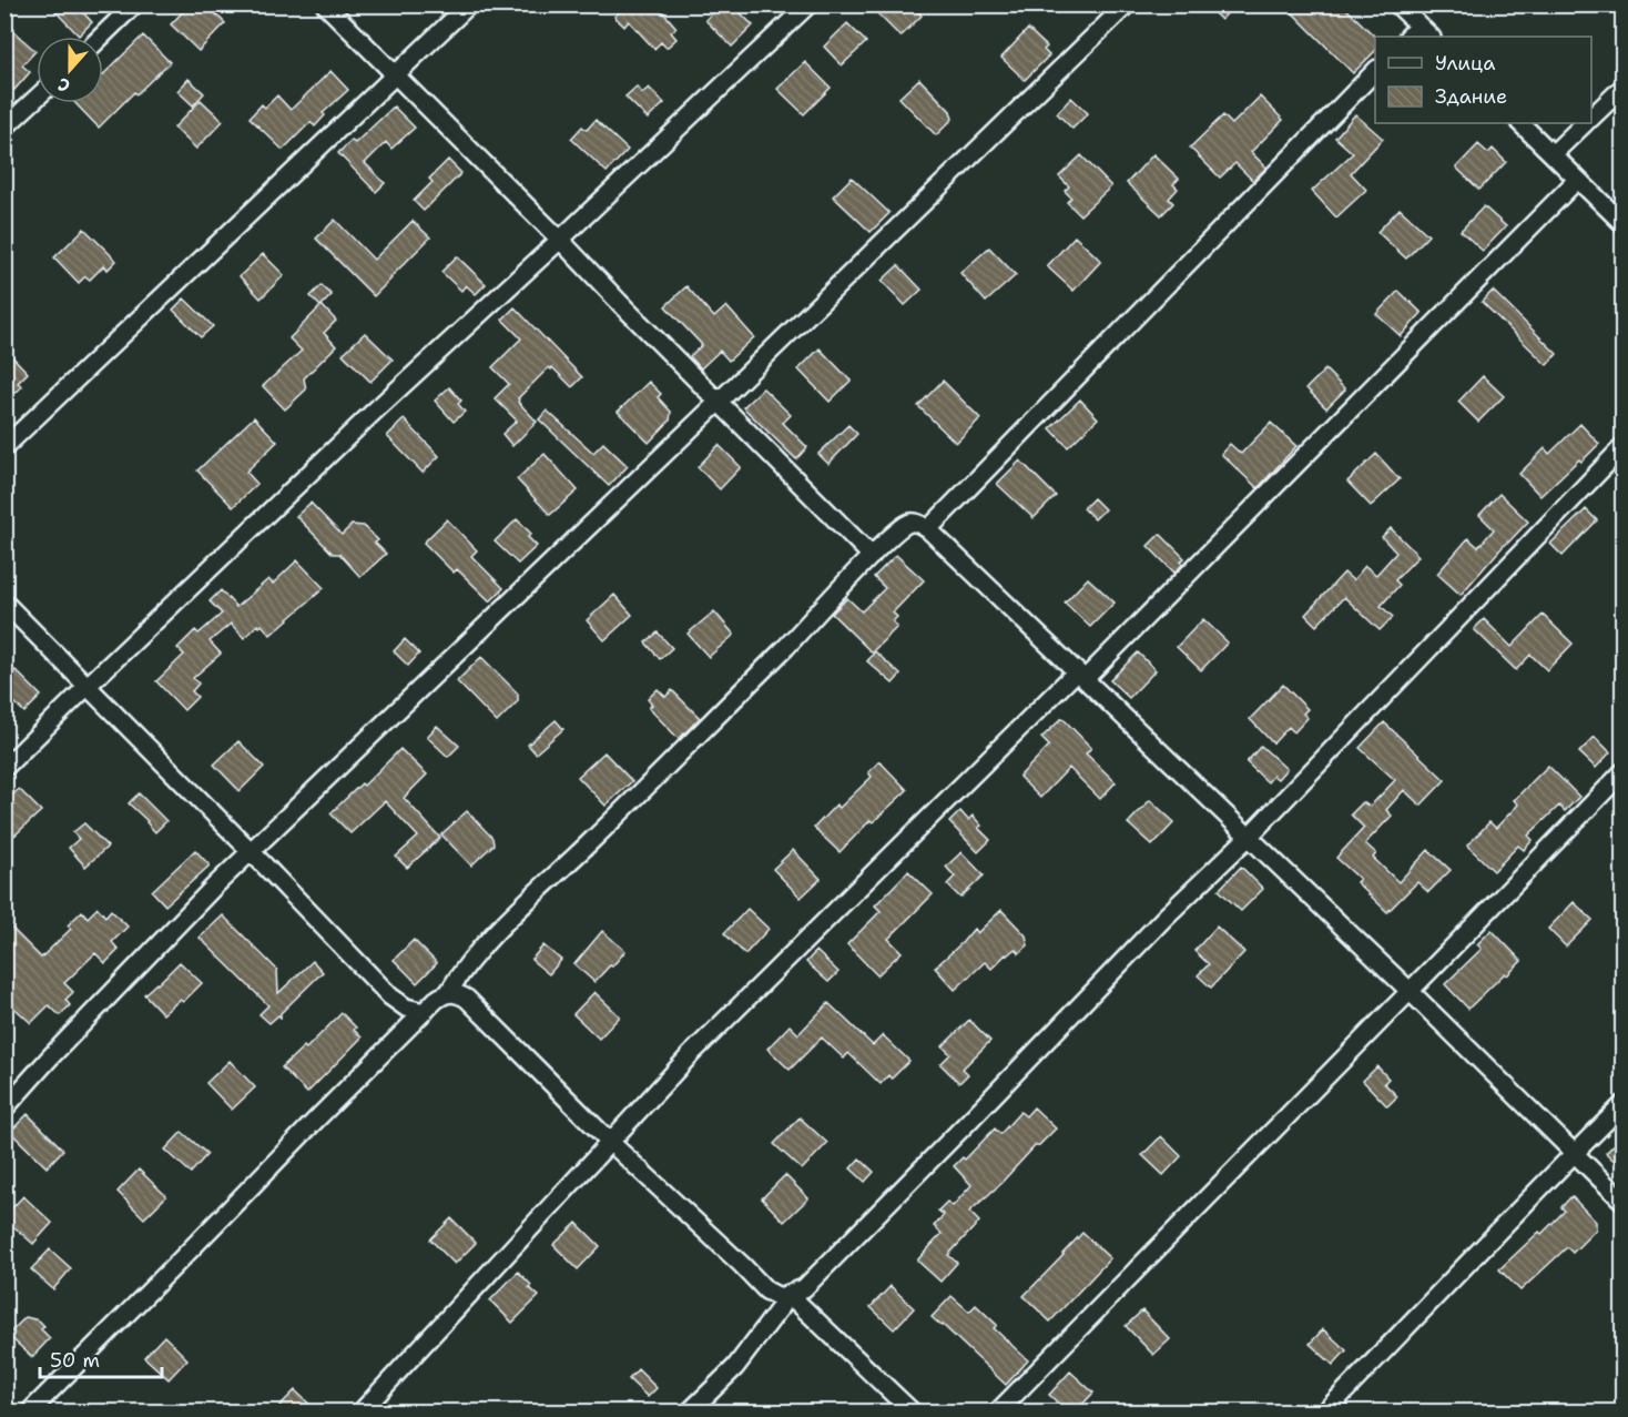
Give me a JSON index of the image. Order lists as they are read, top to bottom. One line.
{"legend":["Улица","Здание"],"scale_bar":"50 m","north":"bottom"}
